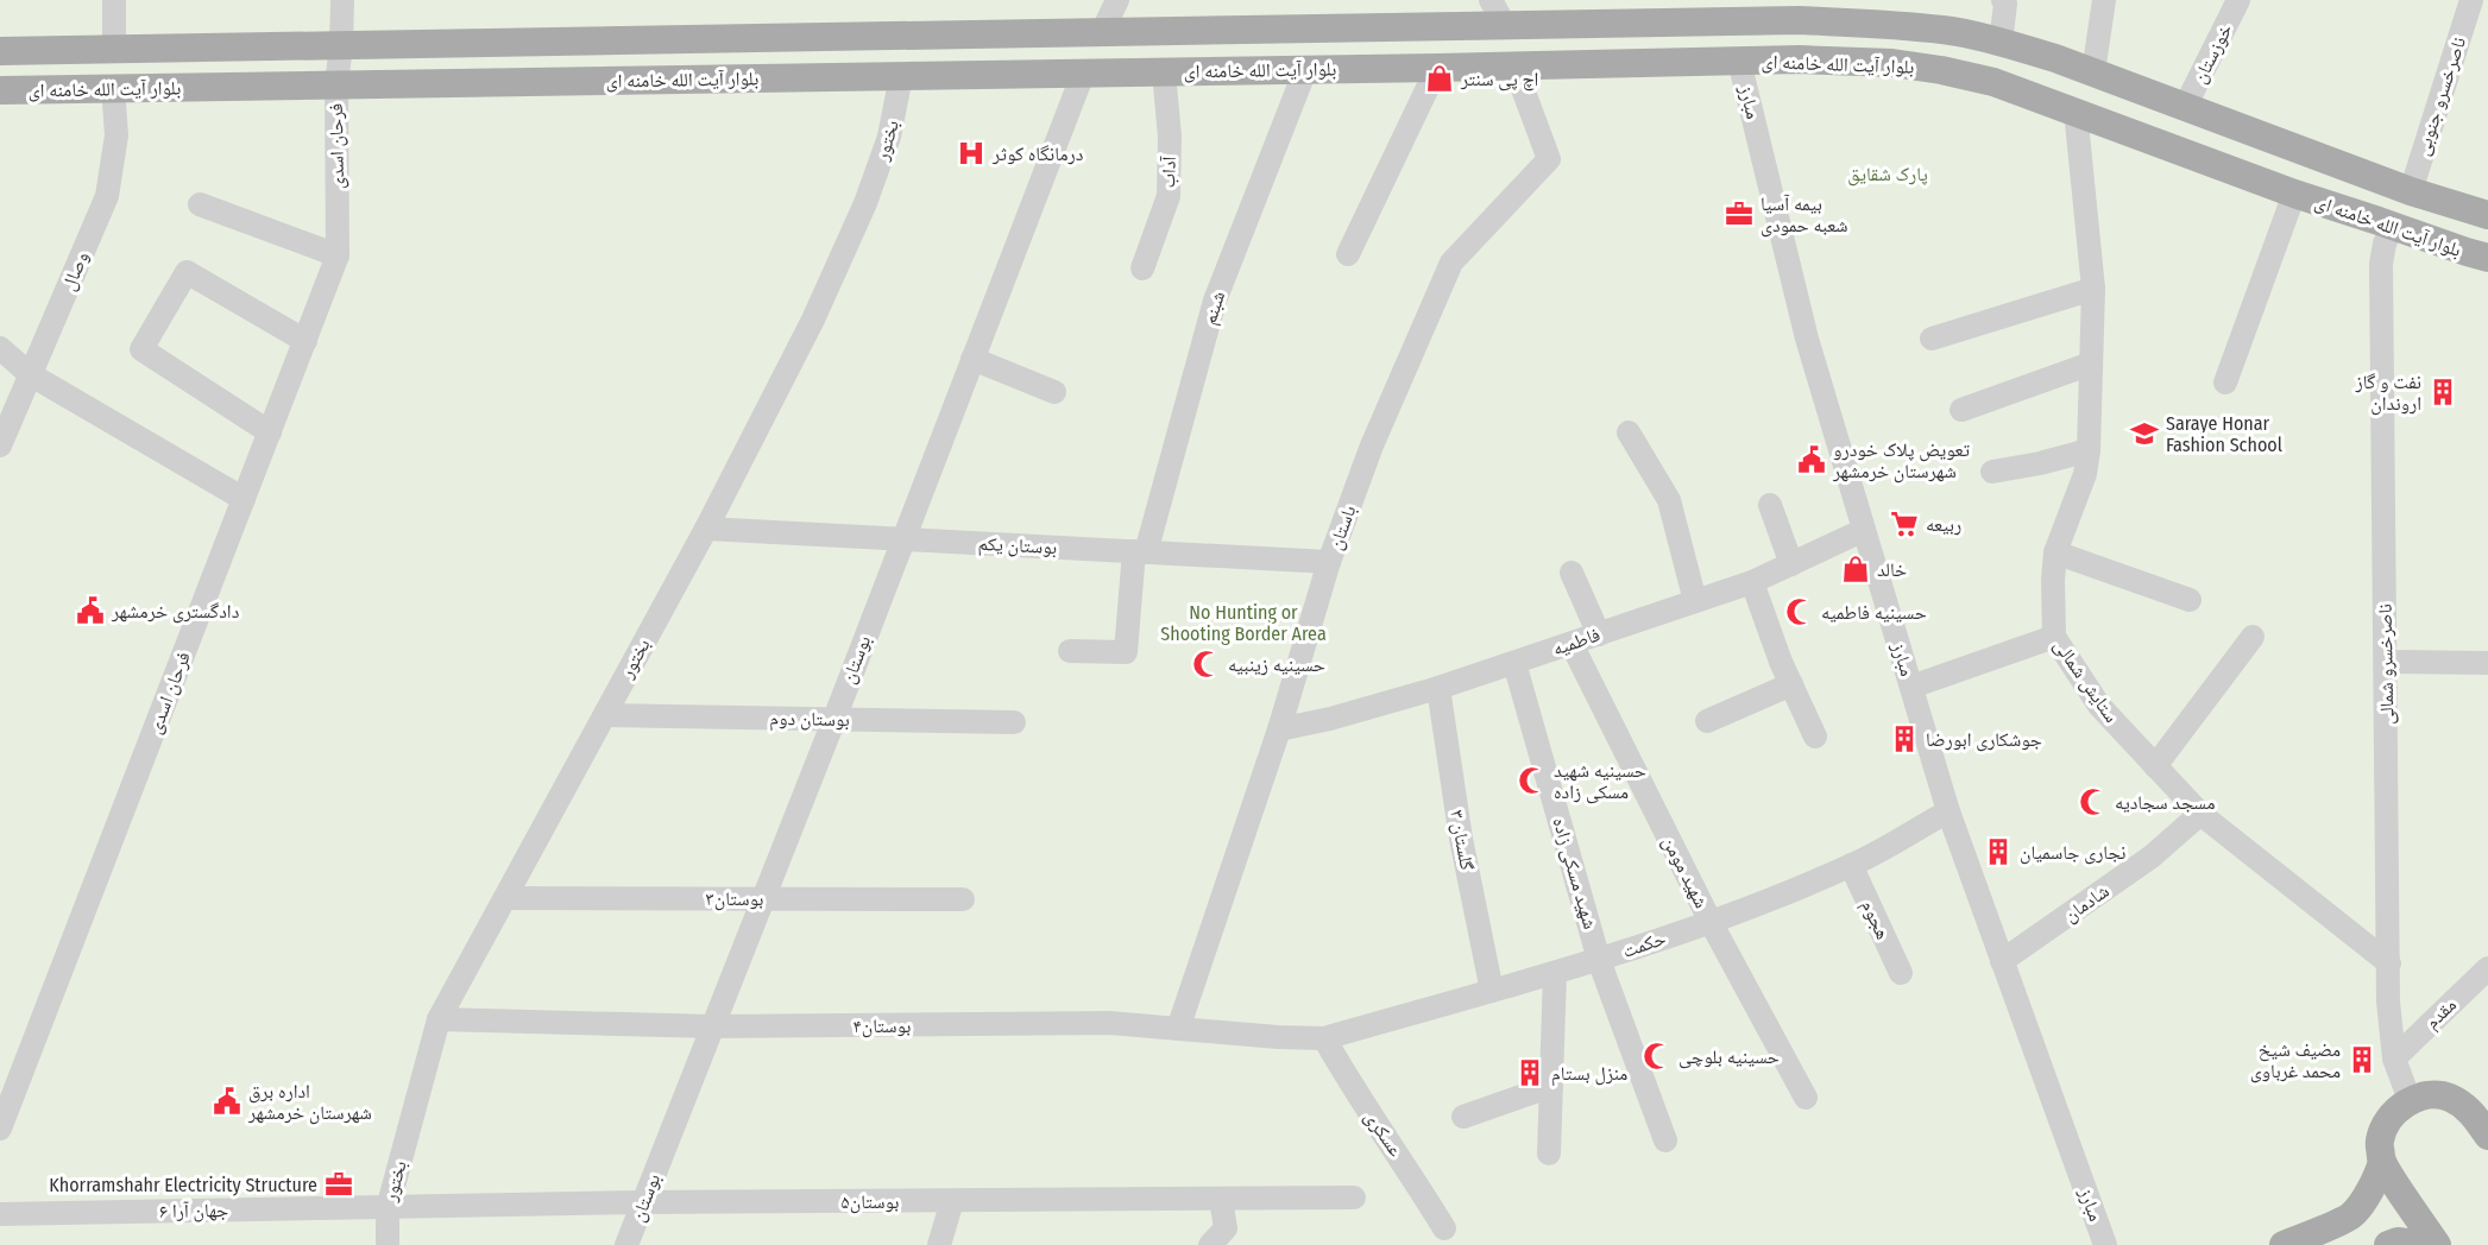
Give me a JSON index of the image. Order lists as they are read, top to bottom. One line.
{"streets":{"main road":["بلوار آیت الله خامنه ای"],"street":["خوزستان","ناصرخسرو جنوبی","مبارز","بختور","فرحان اسدی","آداب","وصال","شبنم","باستان","بوستان یکم","فاطمیه","بوستان","ناصرخسرو شمالی","ستایش شمالی","بوستان دوم","گلستان ۳","شهید مومن","شهید مسکی زاده","بوستان۳","شادمان","هجوم","حکمت","مقدم","بوستان۴","عسکری","بوستان۵","جهان آرا ۶"]},"crossings":[["خوزستان","بلوار آیت الله خامنه ای"],["بلوار آیت الله خامنه ای","ناصرخسرو جنوبی"],["بلوار آیت الله خامنه ای","مبارز"],["بلوار آیت الله خامنه ای","بختور"],["بلوار آیت الله خامنه ای","فرحان اسدی"],["بلوار آیت الله خامنه ای","آداب"],["بلوار آیت الله خامنه ای","وصال"],["بلوار آیت الله خامنه ای","شبنم"],["بلوار آیت الله خامنه ای","باستان"],["بلوار آیت الله خامنه ای","بوستان"],["بلوار آیت الله خامنه ای","ناصرخسرو شمالی"],["بلوار آیت الله خامنه ای","ستایش شمالی"],["مبارز","فاطمیه"],["مبارز","شادمان"],["مبارز","حکمت"],["بختور","بوستان یکم"],["بختور","بوستان دوم"],["بختور","بوستان۳"],["بختور","بوستان۴"],["بختور","بوستان۵"],["بختور","جهان آرا ۶"],["شبنم","بوستان یکم"],["باستان","بوستان یکم"],["باستان","فاطمیه"],["باستان","بوستان۴"],["بوستان یکم","بوستان"],["فاطمیه","گلستان ۳"],["فاطمیه","شهید مومن"],["فاطمیه","شهید مسکی زاده"],["بوستان","بوستان دوم"],["بوستان","بوستان۳"],["بوستان","بوستان۴"],["بوستان","بوستان۵"],["ناصرخسرو شمالی","ستایش شمالی"],["ناصرخسرو شمالی","مقدم"],["ستایش شمالی","شادمان"],["گلستان ۳","حکمت"],["شهید مومن","حکمت"],["شهید مسکی زاده","حکمت"],["هجوم","حکمت"],["حکمت","بوستان۴"],["حکمت","عسکری"],["بوستان۴","عسکری"],["بوستان۵","جهان آرا ۶"]],"parks":["پارک شقایق","No Hunting or Shooting Border Area"],"places":{"shop":["اچ پی سنتر","خالد"],"hospital":["درمانگاه کوثر"],"office":["بیمه آسیا شعبه حمودی","Khorramshahr Electricity Structure"],"building":["نفت و گاز اروندان","جوشکاری ابورضا","نجاری جاسمیان","مضیف شیخ محمد غرباوی","منزل بستام"],"school or university":["Saraye Honar Fashion School"],"public building":["تعویض پلاک خودرو شهرستان خرمشهر","دادگستری خرمشهر","اداره برق شهرستان خرمشهر"],"supermarket":["ربیعه"],"mosque":["حسینیه فاطمیه","حسینیه زینبیه","حسینیه شهید مسکی زاده","مسجد سجادیه","حسینیه بلوچی"]}}
